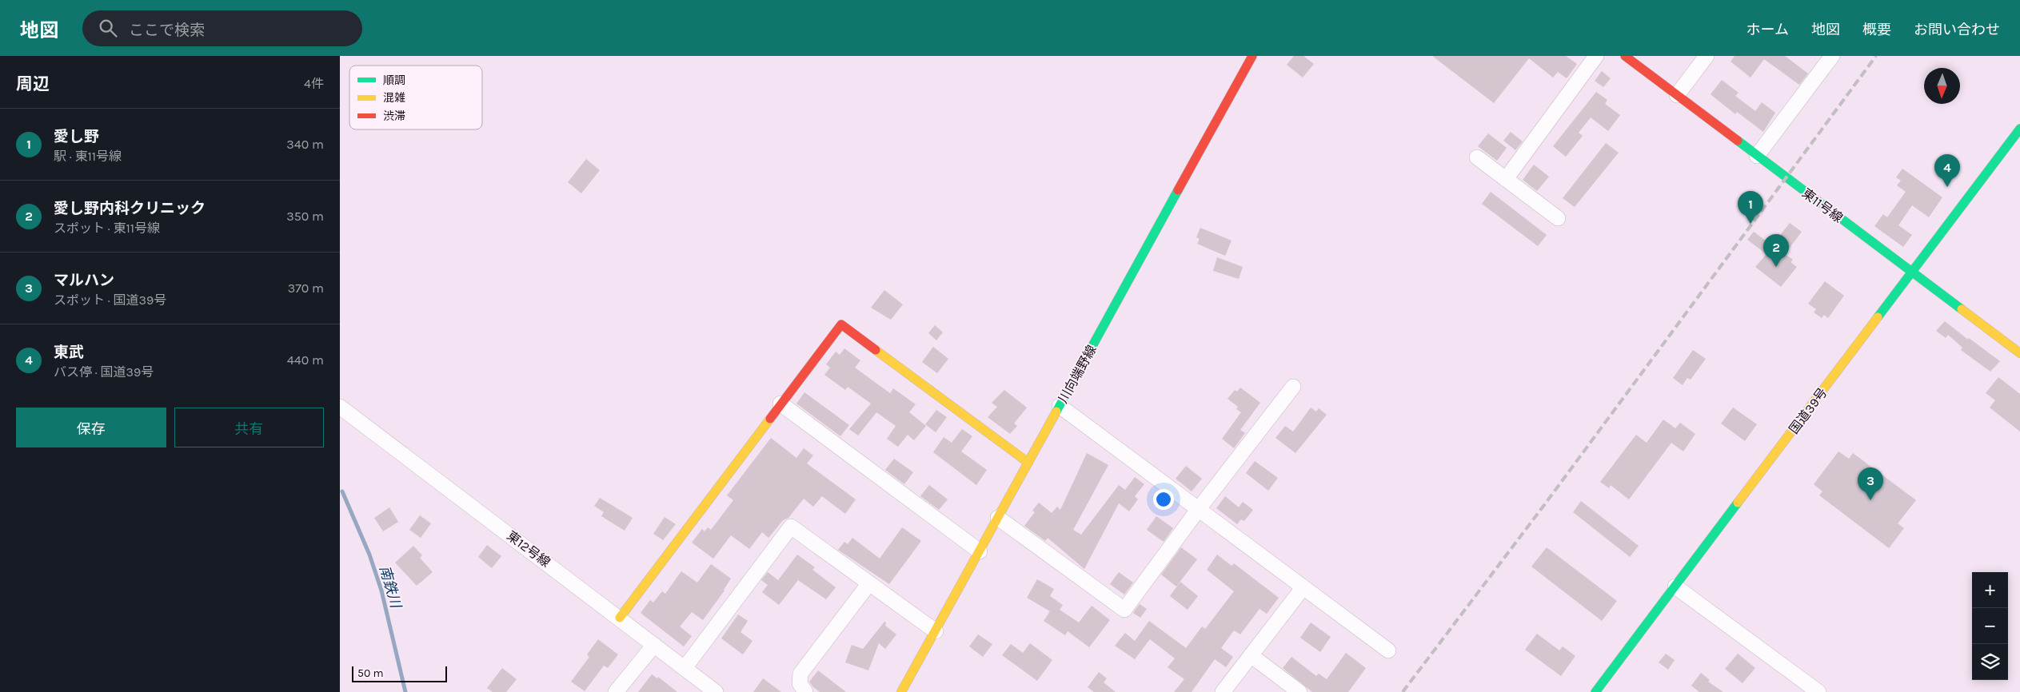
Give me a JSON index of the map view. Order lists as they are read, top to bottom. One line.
{"streets":{"main road":["東11号線","川向端野線","国道39号"],"street":["東12号線"]},"crossings":[["東11号線","国道39号"]],"water":["南鉄川"],"legend":["順調","混雑","渋滞"],"scale_bar":"50 m","north":"bottom","page":{"header":"地図","search":"ここで検索","nav":["ホーム","地図","概要","お問い合わせ"],"heading":["周辺","4件"],"list":[{"mark":"1","name":"愛し野","note":"駅 · 東11号線","value":"340 m"},{"mark":"2","name":"愛し野内科クリニック","note":"スポット · 東11号線","value":"350 m"},{"mark":"3","name":"マルハン","note":"スポット · 国道39号","value":"370 m"},{"mark":"4","name":"東武","note":"バス停 · 国道39号","value":"440 m"}],"pins":["4","1","2","3"],"buttons":["保存","共有"],"map_buttons":["+","−"],"scale":"50 m"}}
